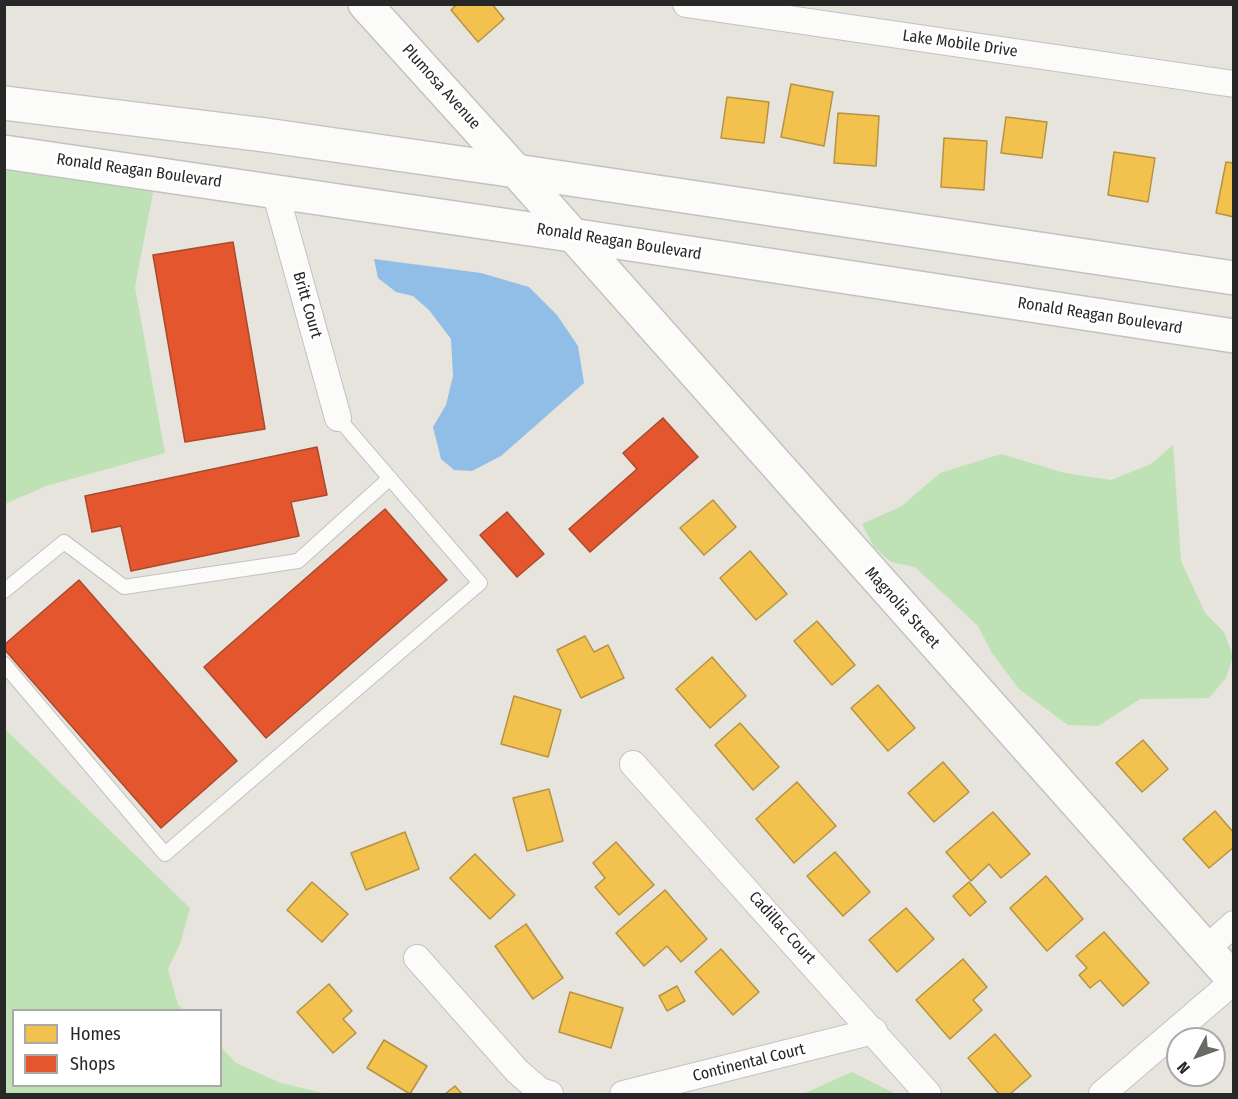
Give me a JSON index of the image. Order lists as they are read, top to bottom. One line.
{"streets":{"main road":["Plumosa Avenue","Ronald Reagan Boulevard","Magnolia Street"],"street":["Lake Mobile Drive","Britt Court","Cadillac Court","Continental Court"]},"crossings":[["Plumosa Avenue","Ronald Reagan Boulevard"],["Plumosa Avenue","Magnolia Street"],["Ronald Reagan Boulevard","Britt Court"],["Ronald Reagan Boulevard","Magnolia Street"],["Cadillac Court","Continental Court"]],"legend":["Homes","Shops"],"north":"bottom left"}
